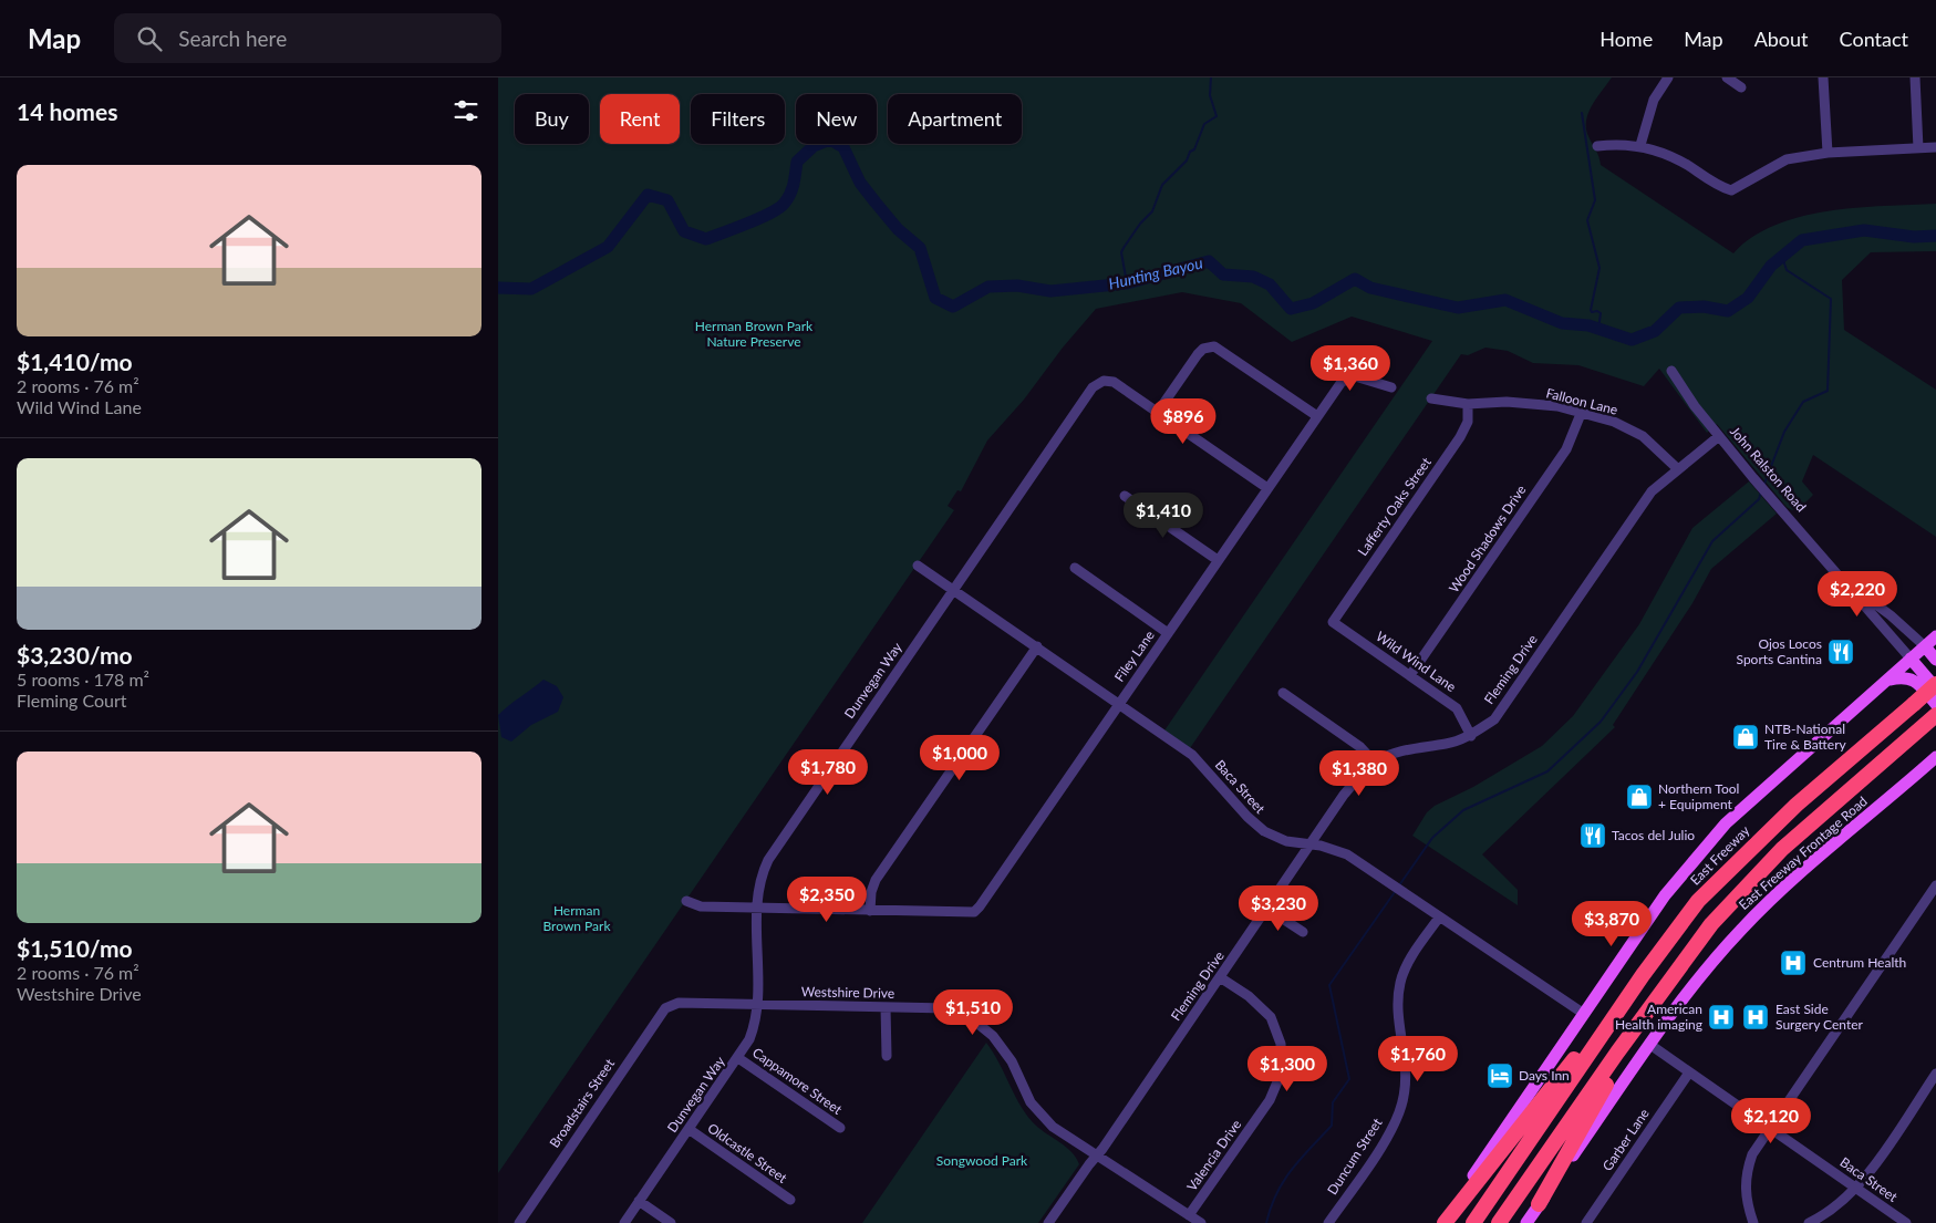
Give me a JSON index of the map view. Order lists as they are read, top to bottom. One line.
{"streets":{"highway":["East Freeway"],"main road":["John Ralston Road","East Freeway Frontage Road"],"street":["Falloon Lane","Lafferty Oaks Street","Wood Shadows Drive","Filey Lane","Wild Wind Lane","Fleming Drive","Dunvegan Way","Baca Street","Westshire Drive","Cappamore Street","Broadstairs Street","Garber Lane","Oldcastle Street","Valencia Drive","Duncum Street"]},"crossings":[["Falloon Lane","Lafferty Oaks Street"],["Falloon Lane","Wood Shadows Drive"],["Falloon Lane","Fleming Drive"],["John Ralston Road","Fleming Drive"],["Lafferty Oaks Street","Wild Wind Lane"],["Wood Shadows Drive","Wild Wind Lane"],["Filey Lane","Baca Street"],["Wild Wind Lane","Fleming Drive"],["Fleming Drive","Baca Street"],["Fleming Drive","Westshire Drive"],["Fleming Drive","Valencia Drive"],["Dunvegan Way","Baca Street"],["Dunvegan Way","Westshire Drive"],["Dunvegan Way","Cappamore Street"],["Dunvegan Way","Oldcastle Street"],["Baca Street","East Freeway Frontage Road"],["Baca Street","Garber Lane"],["Baca Street","Duncum Street"],["Westshire Drive","Broadstairs Street"],["Westshire Drive","Valencia Drive"]],"water":["Hunting Bayou"],"parks":["Herman Brown Park Nature Preserve","Herman Brown Park","Songwood Park"],"places":{"restaurant":["Ojos Locos Sports Cantina","Tacos del Julio"],"shop":["NTB-National Tire & Battery","Northern Tool + Equipment"],"hospital":["Centrum Health","American Health imaging","East Side Surgery Center"],"hotel":["Days Inn"]},"page":{"header":"Map","search":"Search here","nav":["Home","Map","About","Contact"],"heading":"14 homes","chip":["Buy","Rent","Filters","New","Apartment"],"list":[{"name":"$1,410/mo","note":"2 rooms · 76 m² · Wild Wind Lane"},{"name":"$3,230/mo","note":"5 rooms · 178 m² · Fleming Court"},{"name":"$1,510/mo","note":"2 rooms · 76 m² · Westshire Drive"}],"price":["$1,360","$896","$1,410","$2,220","$1,000","$1,780","$1,380","$2,350","$3,230","$3,870","$1,510","$1,760","$1,300","$2,120"]}}
